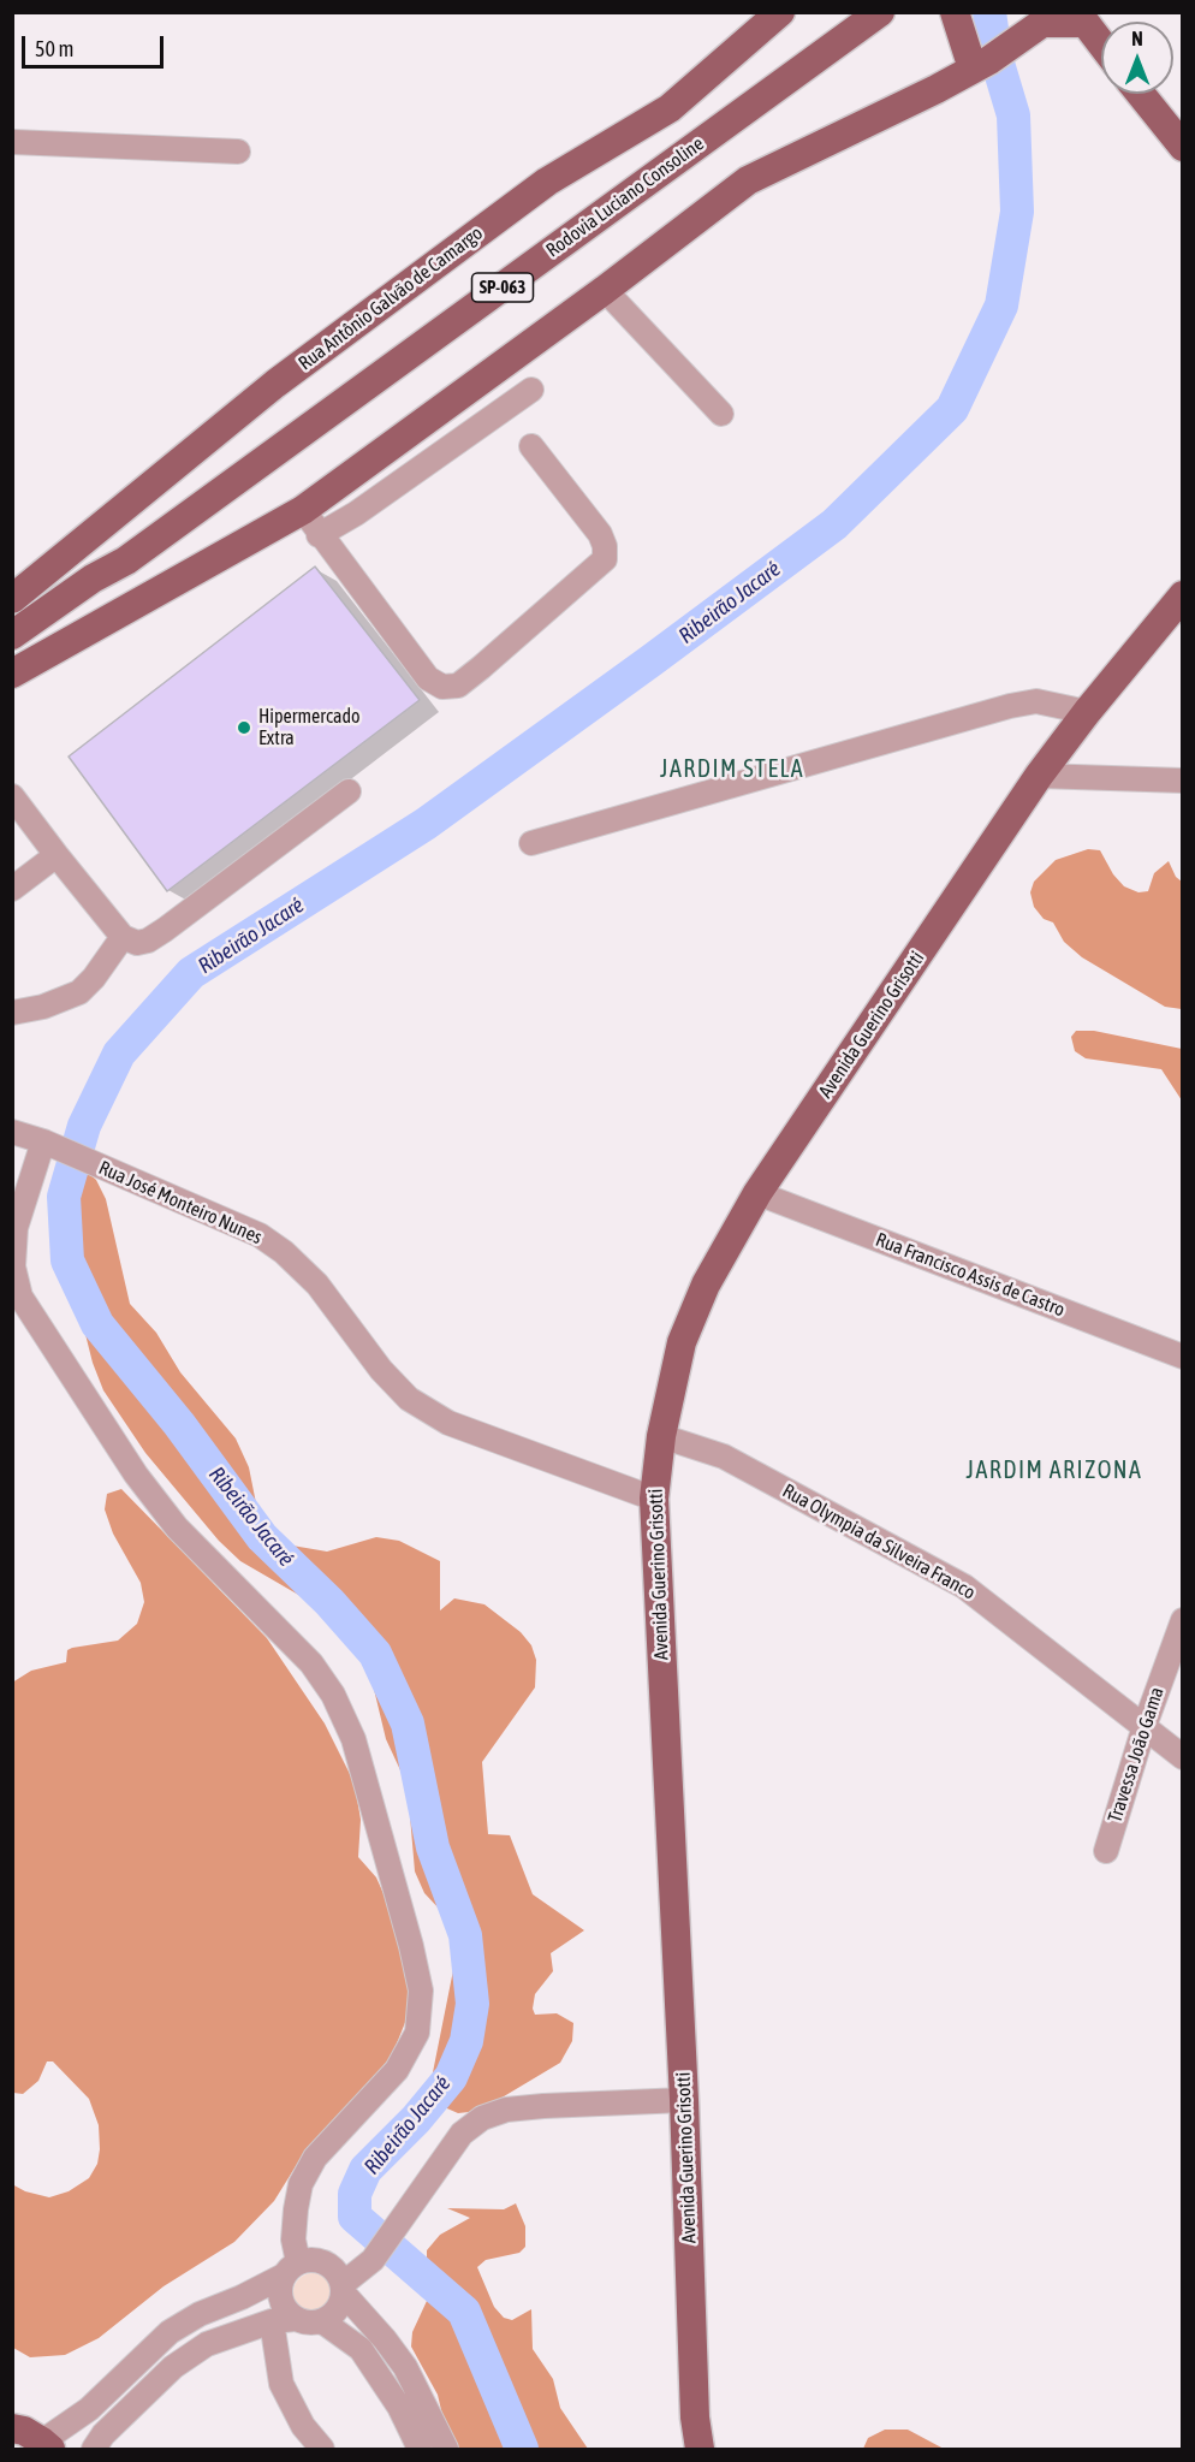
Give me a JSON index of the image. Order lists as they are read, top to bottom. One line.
{"streets":{"main road":["Rodovia Luciano Consoline","SP-063","Rua Antônio Galvão de Camargo","Avenida Guerino Grisotti"],"street":["Rua José Monteiro Nunes","Rua Francisco Assis de Castro","Rua Olympia da Silveira Franco","Travessa João Gama"]},"crossings":[["Avenida Guerino Grisotti","Rua José Monteiro Nunes"],["Avenida Guerino Grisotti","Rua Francisco Assis de Castro"],["Avenida Guerino Grisotti","Rua Olympia da Silveira Franco"],["Rua Olympia da Silveira Franco","Travessa João Gama"]],"districts":["JARDIM STELA","JARDIM ARIZONA"],"water":["Ribeirão Jacaré"],"places":["Hipermercado Extra"],"scale_bar":"50 m","north":"top"}
